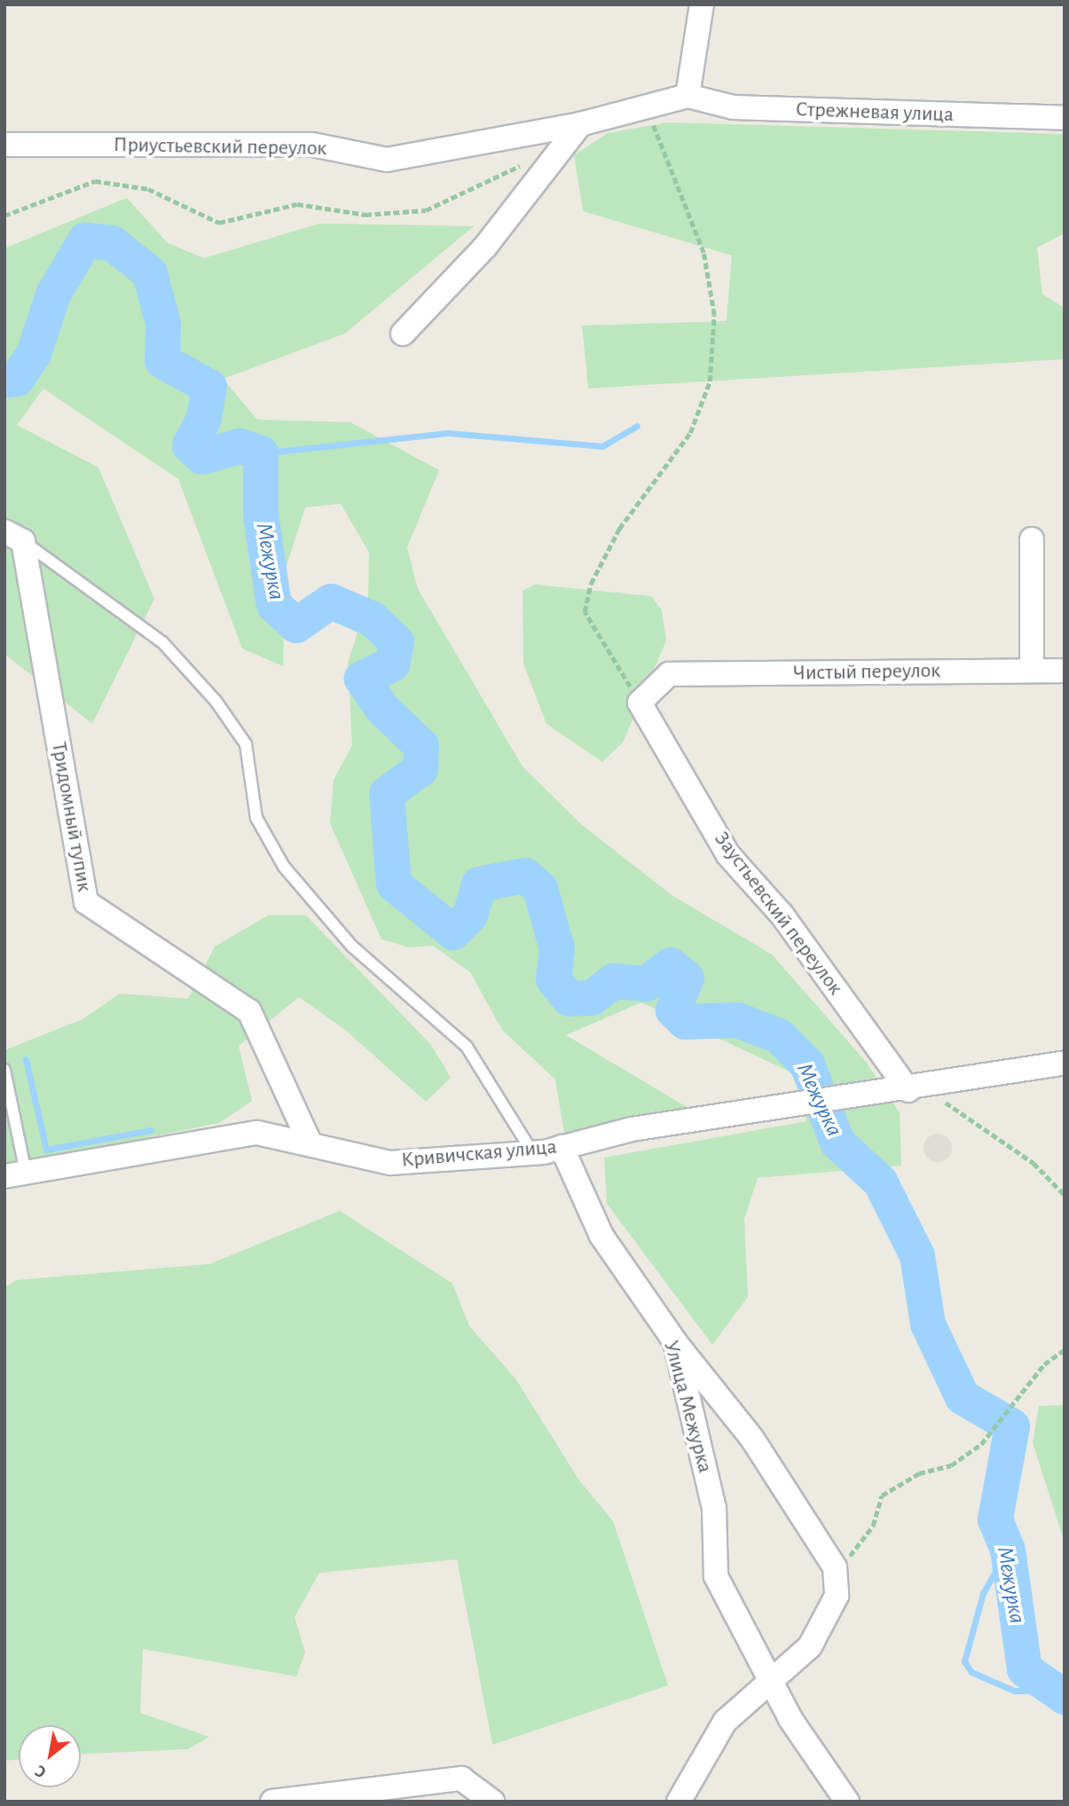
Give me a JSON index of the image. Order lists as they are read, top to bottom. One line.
{"streets":{"street":["Стрежневая улица","Приустьевский переулок","Чистый переулок","Тридомный тупик","Заустьевский переулок","Кривичская улица","Улица Межурка"]},"crossings":[["Стрежневая улица","Приустьевский переулок"],["Чистый переулок","Заустьевский переулок"],["Тридомный тупик","Кривичская улица"],["Заустьевский переулок","Кривичская улица"],["Кривичская улица","Улица Межурка"]],"water":["Межурка"],"north":"bottom left"}
